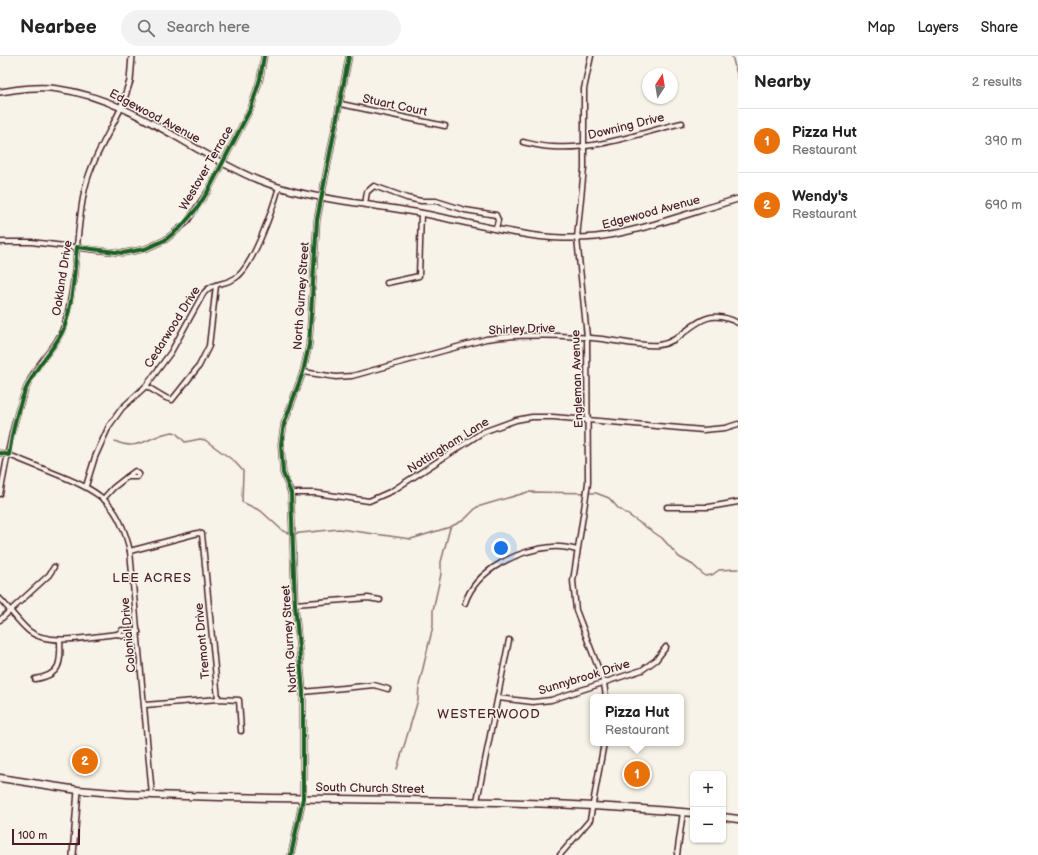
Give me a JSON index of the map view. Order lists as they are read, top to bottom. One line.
{"streets":{"main road":["South Church Street"],"street":["Stuart Court","Edgewood Avenue","Downing Drive","Westover Terrace","Oakland Drive","North Gurney Street","Cedarwood Drive","Shirley Drive","Engleman Avenue","Nottingham Lane","Colonial Drive","Tremont Drive","Sunnybrook Drive"]},"crossings":[["Stuart Court","North Gurney Street"],["Edgewood Avenue","Westover Terrace"],["Edgewood Avenue","Oakland Drive"],["Edgewood Avenue","North Gurney Street"],["Edgewood Avenue","Cedarwood Drive"],["Edgewood Avenue","Engleman Avenue"],["Downing Drive","Engleman Avenue"],["Westover Terrace","Oakland Drive"],["Oakland Drive","Colonial Drive"],["North Gurney Street","Shirley Drive"],["North Gurney Street","Nottingham Lane"],["North Gurney Street","South Church Street"],["Cedarwood Drive","Colonial Drive"],["Shirley Drive","Engleman Avenue"],["Engleman Avenue","Nottingham Lane"],["Engleman Avenue","Sunnybrook Drive"],["Colonial Drive","Tremont Drive"],["Colonial Drive","South Church Street"]],"districts":["LEE ACRES","WESTERWOOD"],"scale_bar":"100 m","north":"top","page":{"header":"Nearbee","search":"Search here","nav":["Map","Layers","Share"],"heading":["Nearby","2 results"],"list":[{"mark":"1","name":"Pizza Hut","note":"Restaurant","value":"390 m"},{"mark":"2","name":"Wendy's","note":"Restaurant","value":"690 m"}],"popup":["Pizza Hut","Restaurant"],"pins":["2","1"],"map_buttons":["+","−"],"scale":"100 m"}}
